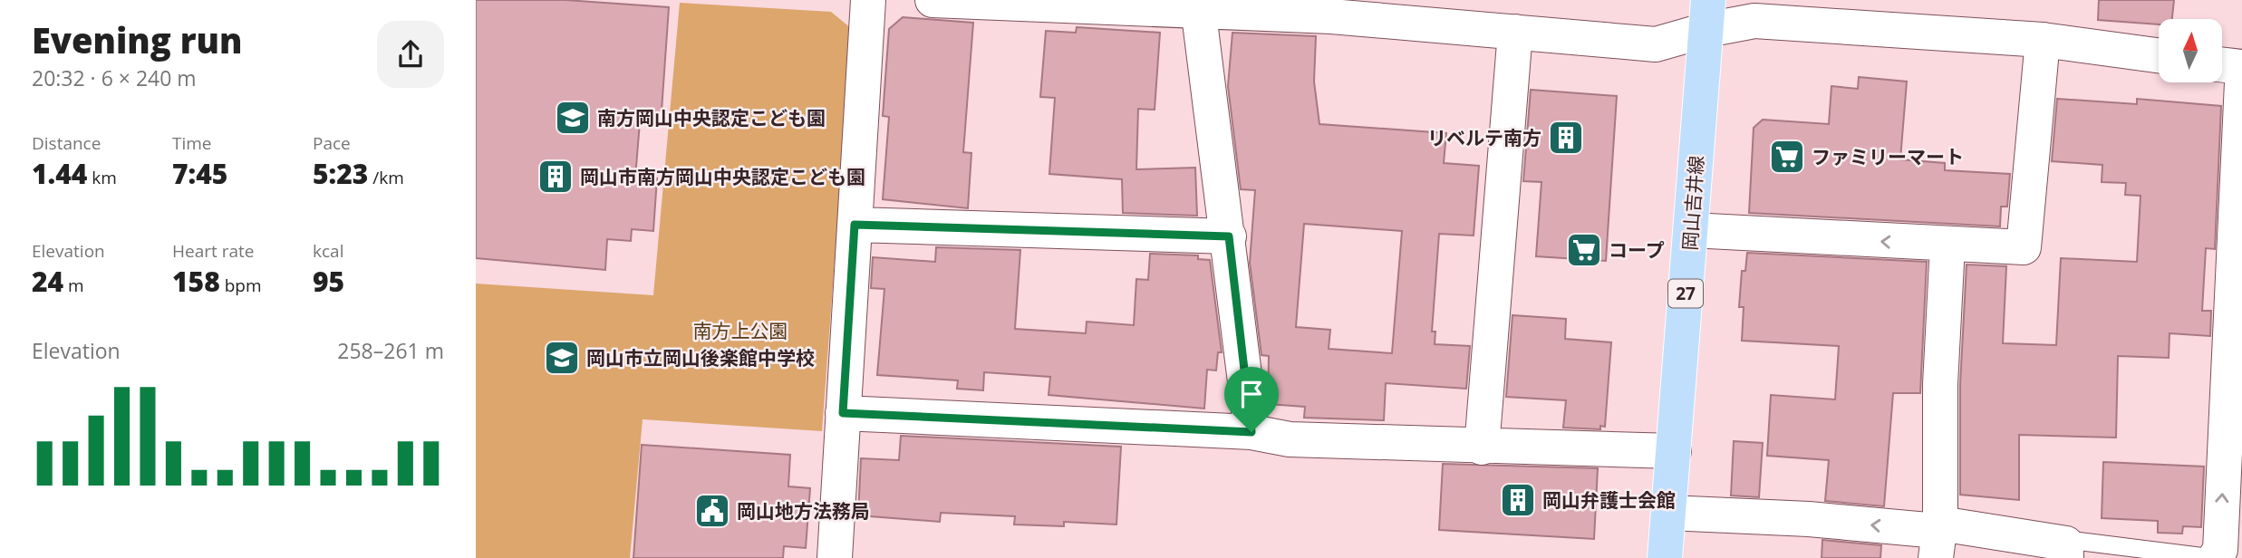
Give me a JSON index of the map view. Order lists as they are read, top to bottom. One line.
{"streets":{"main road":["岡山吉井線","27"]},"parks":["南方上公園"],"places":{"school or university":["南方岡山中央認定こども園","岡山市立岡山後楽館中学校"],"building":["リベルテ南方","岡山市南方岡山中央認定こども園","岡山弁護士会館"],"supermarket":["ファミリーマート","コープ"],"public building":["岡山地方法務局"]},"north":"top","page":{"heading":["Evening run","20:32 · 6 × 240 m"],"stats":[["Distance","1.44 km"],["Time","7:45"],["Pace","5:23 /km"],["Elevation","24 m"],["Heart rate","158 bpm"],["kcal","95"]],"chart":["Elevation","258–261 m"]}}
